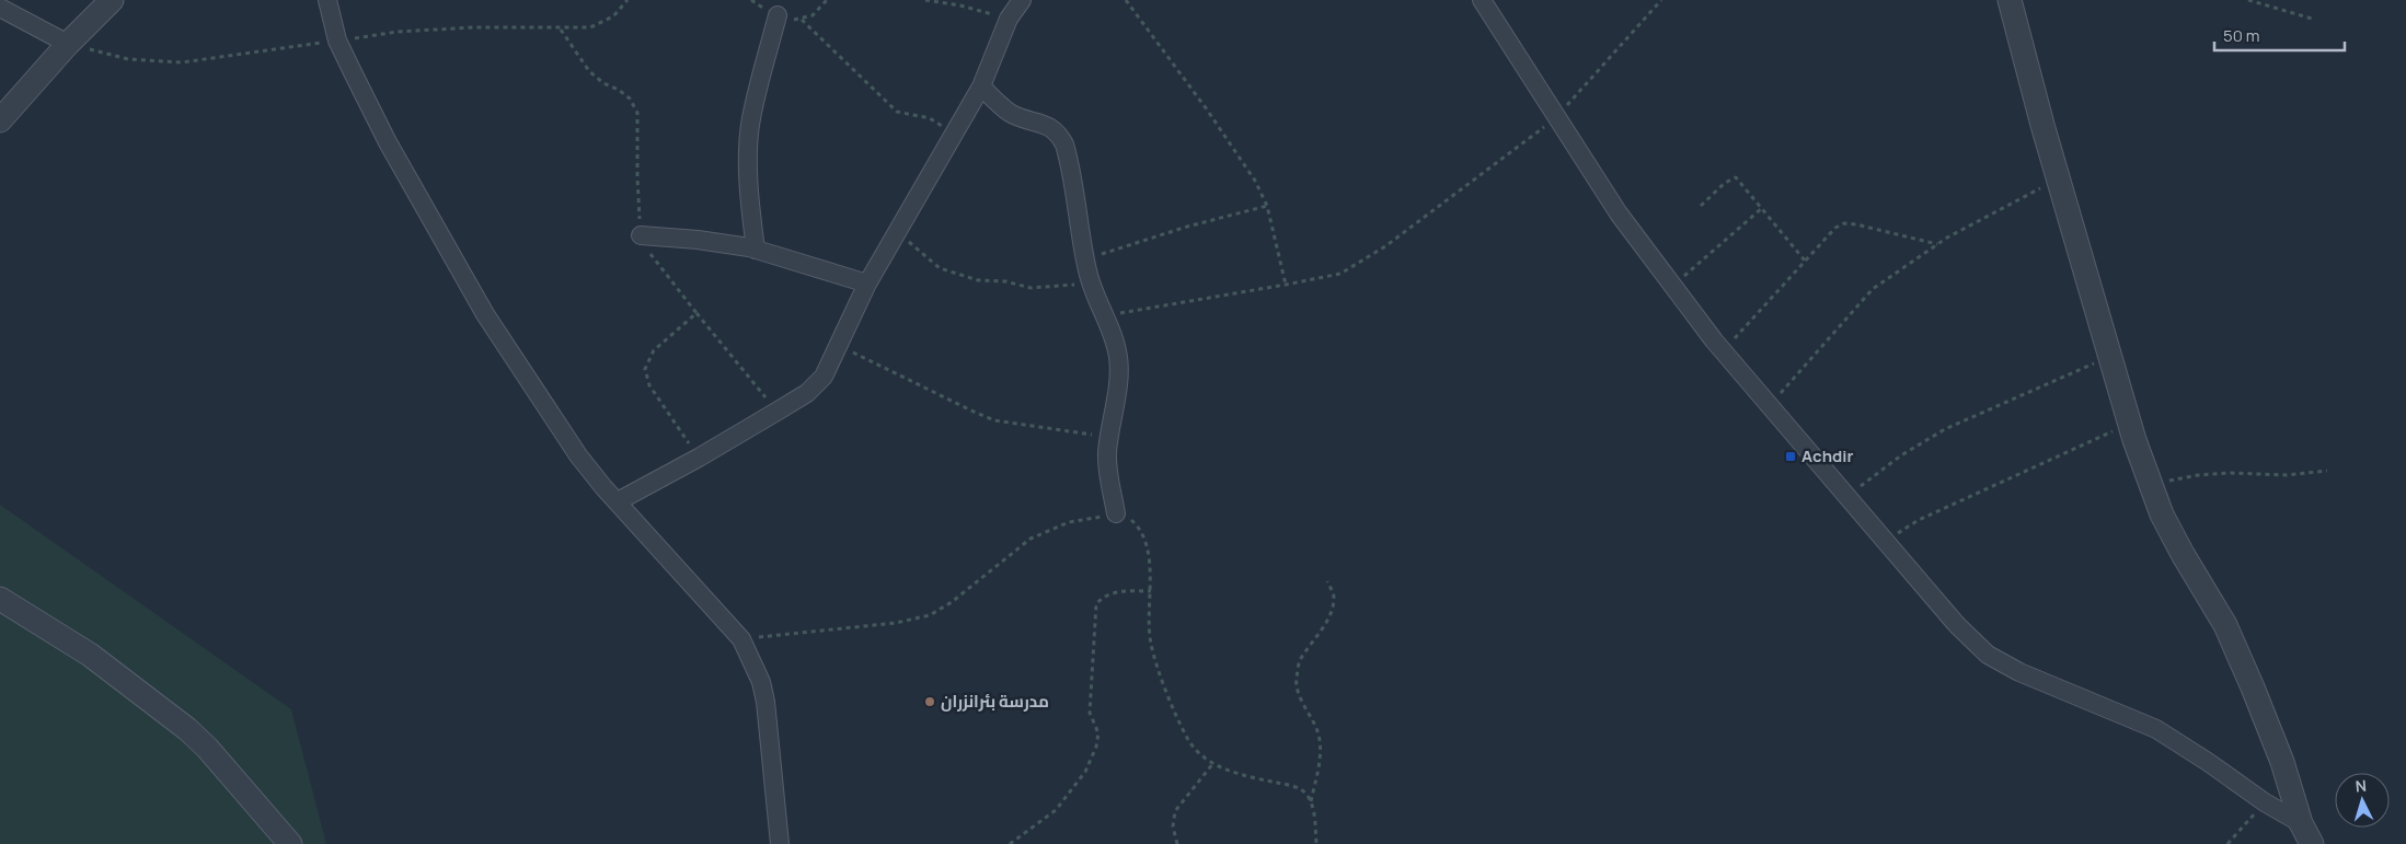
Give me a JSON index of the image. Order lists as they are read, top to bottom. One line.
{"places":{"transit":["Achdir"],"other":["مدرسة بئرانزران"]},"scale_bar":"50 m","north":"top"}
